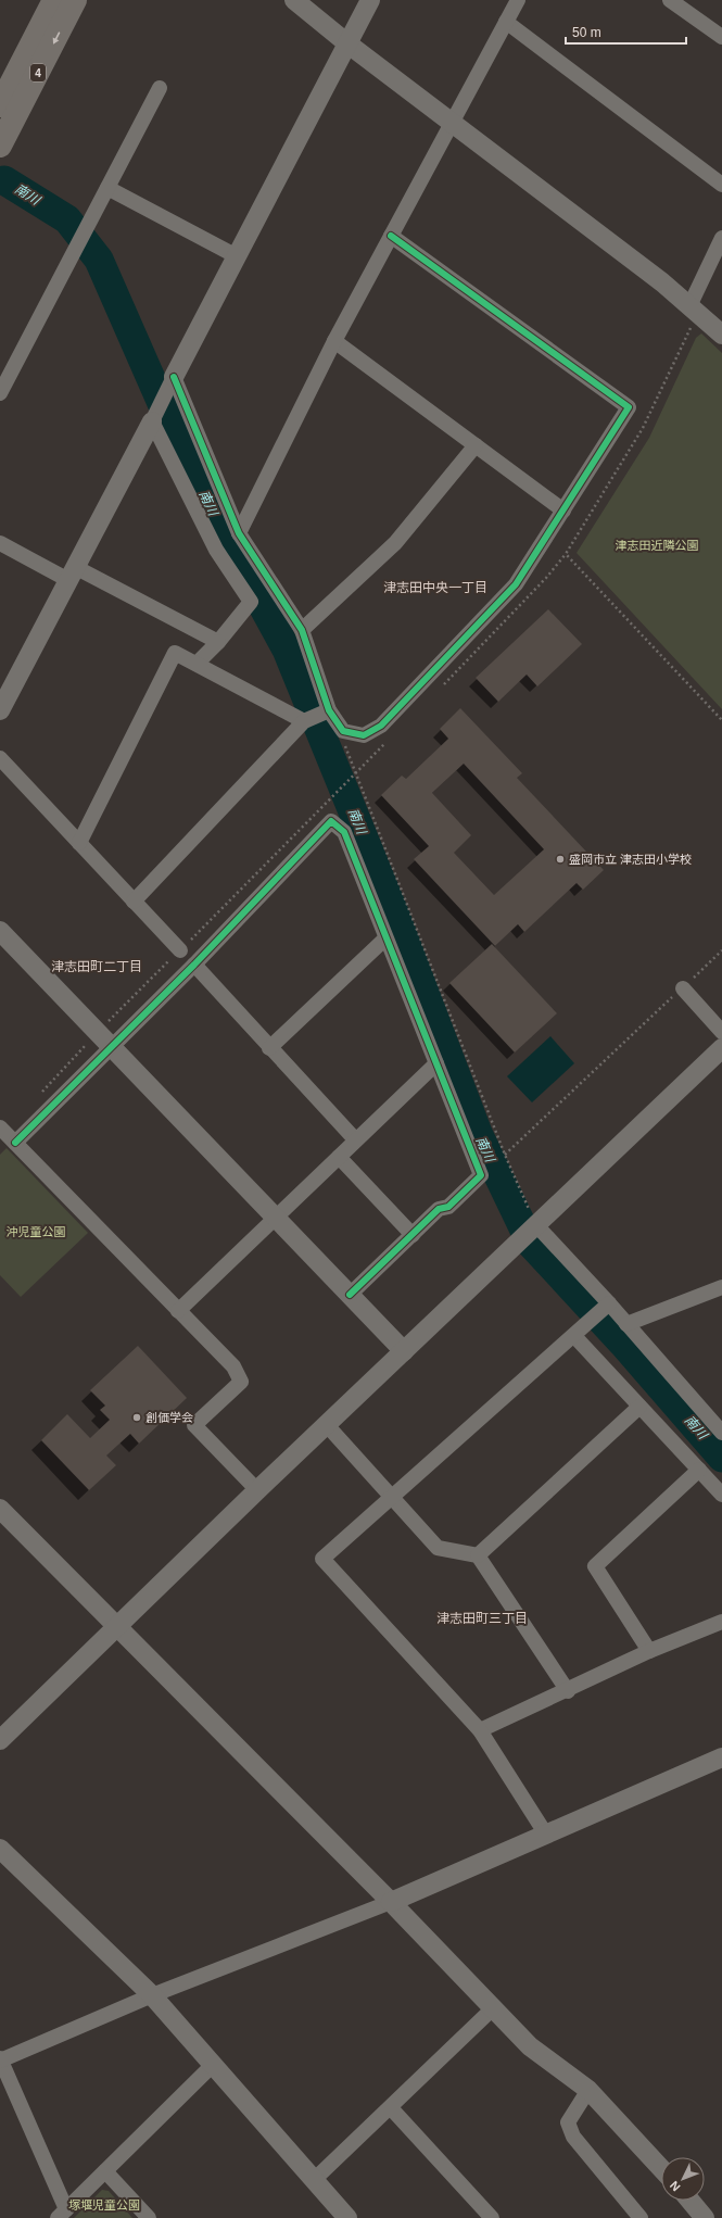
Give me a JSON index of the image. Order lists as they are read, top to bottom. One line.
{"streets":{"highway":["4"]},"districts":["津志田中央一丁目","津志田町二丁目","津志田町三丁目"],"water":["南川"],"parks":["津志田近隣公園","沖児童公園","塚堰児童公園"],"places":["盛岡市立 津志田小学校","創価学会"],"scale_bar":"50 m","north":"bottom left"}
